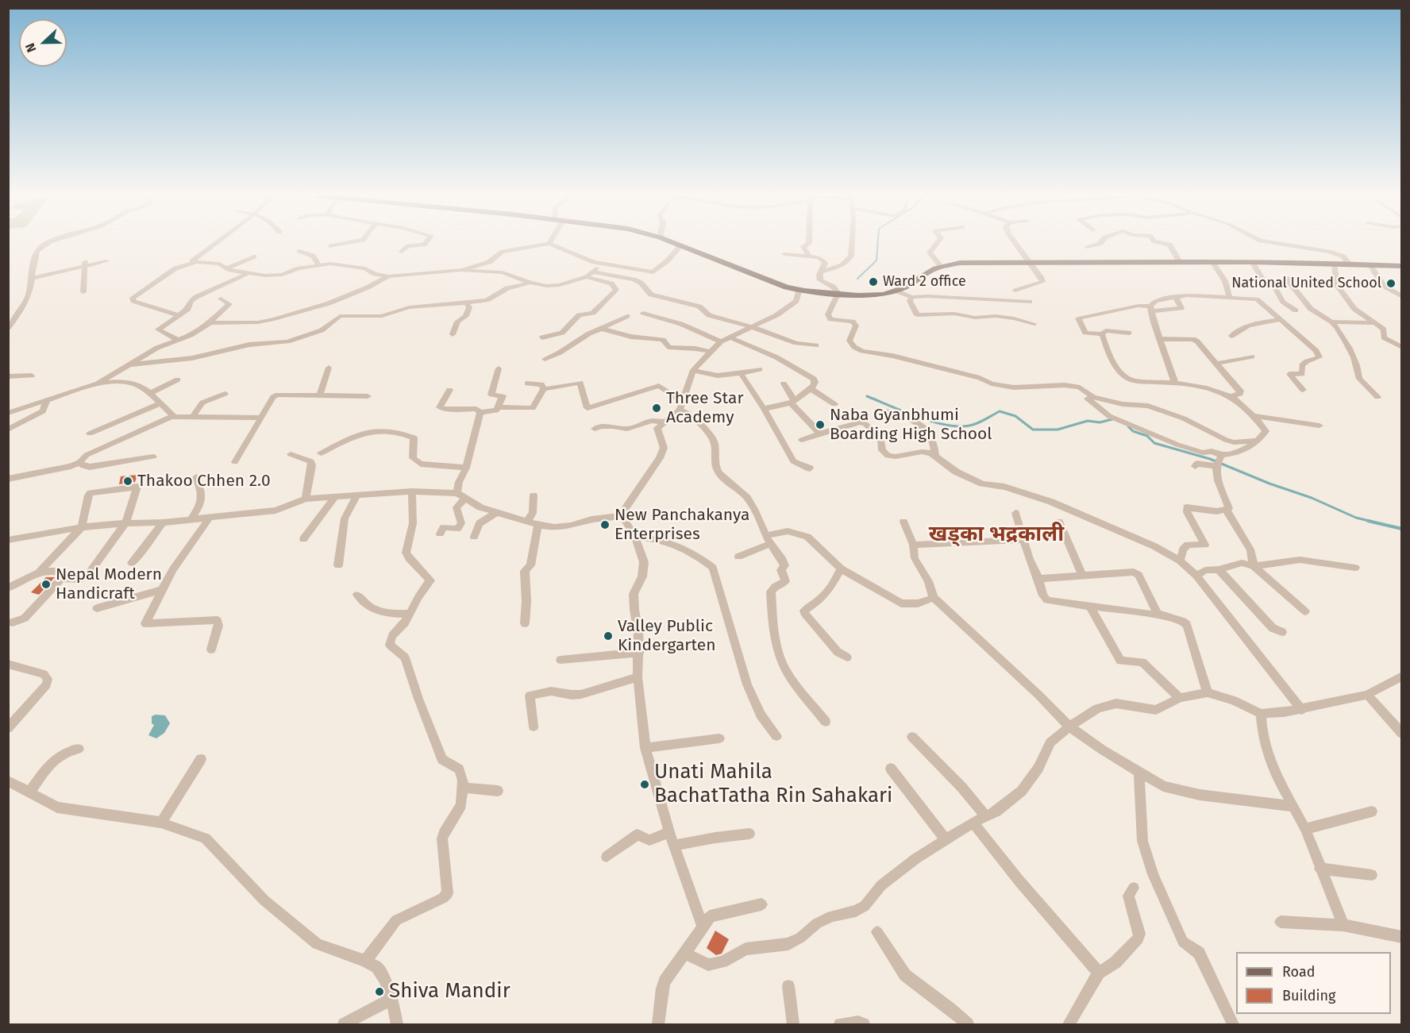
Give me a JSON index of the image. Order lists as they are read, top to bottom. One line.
{"districts":["खड्का भद्रकाली"],"places":["Ward 2 office","National United School","Three Star Academy","Naba Gyanbhumi Boarding High School","Thakoo Chhen 2.0","New Panchakanya Enterprises","Nepal Modern Handicraft","Valley Public Kindergarten","Unati Mahila BachatTatha Rin Sahakari","Shiva Mandir"],"legend":["Road","Building"],"north":"left"}
